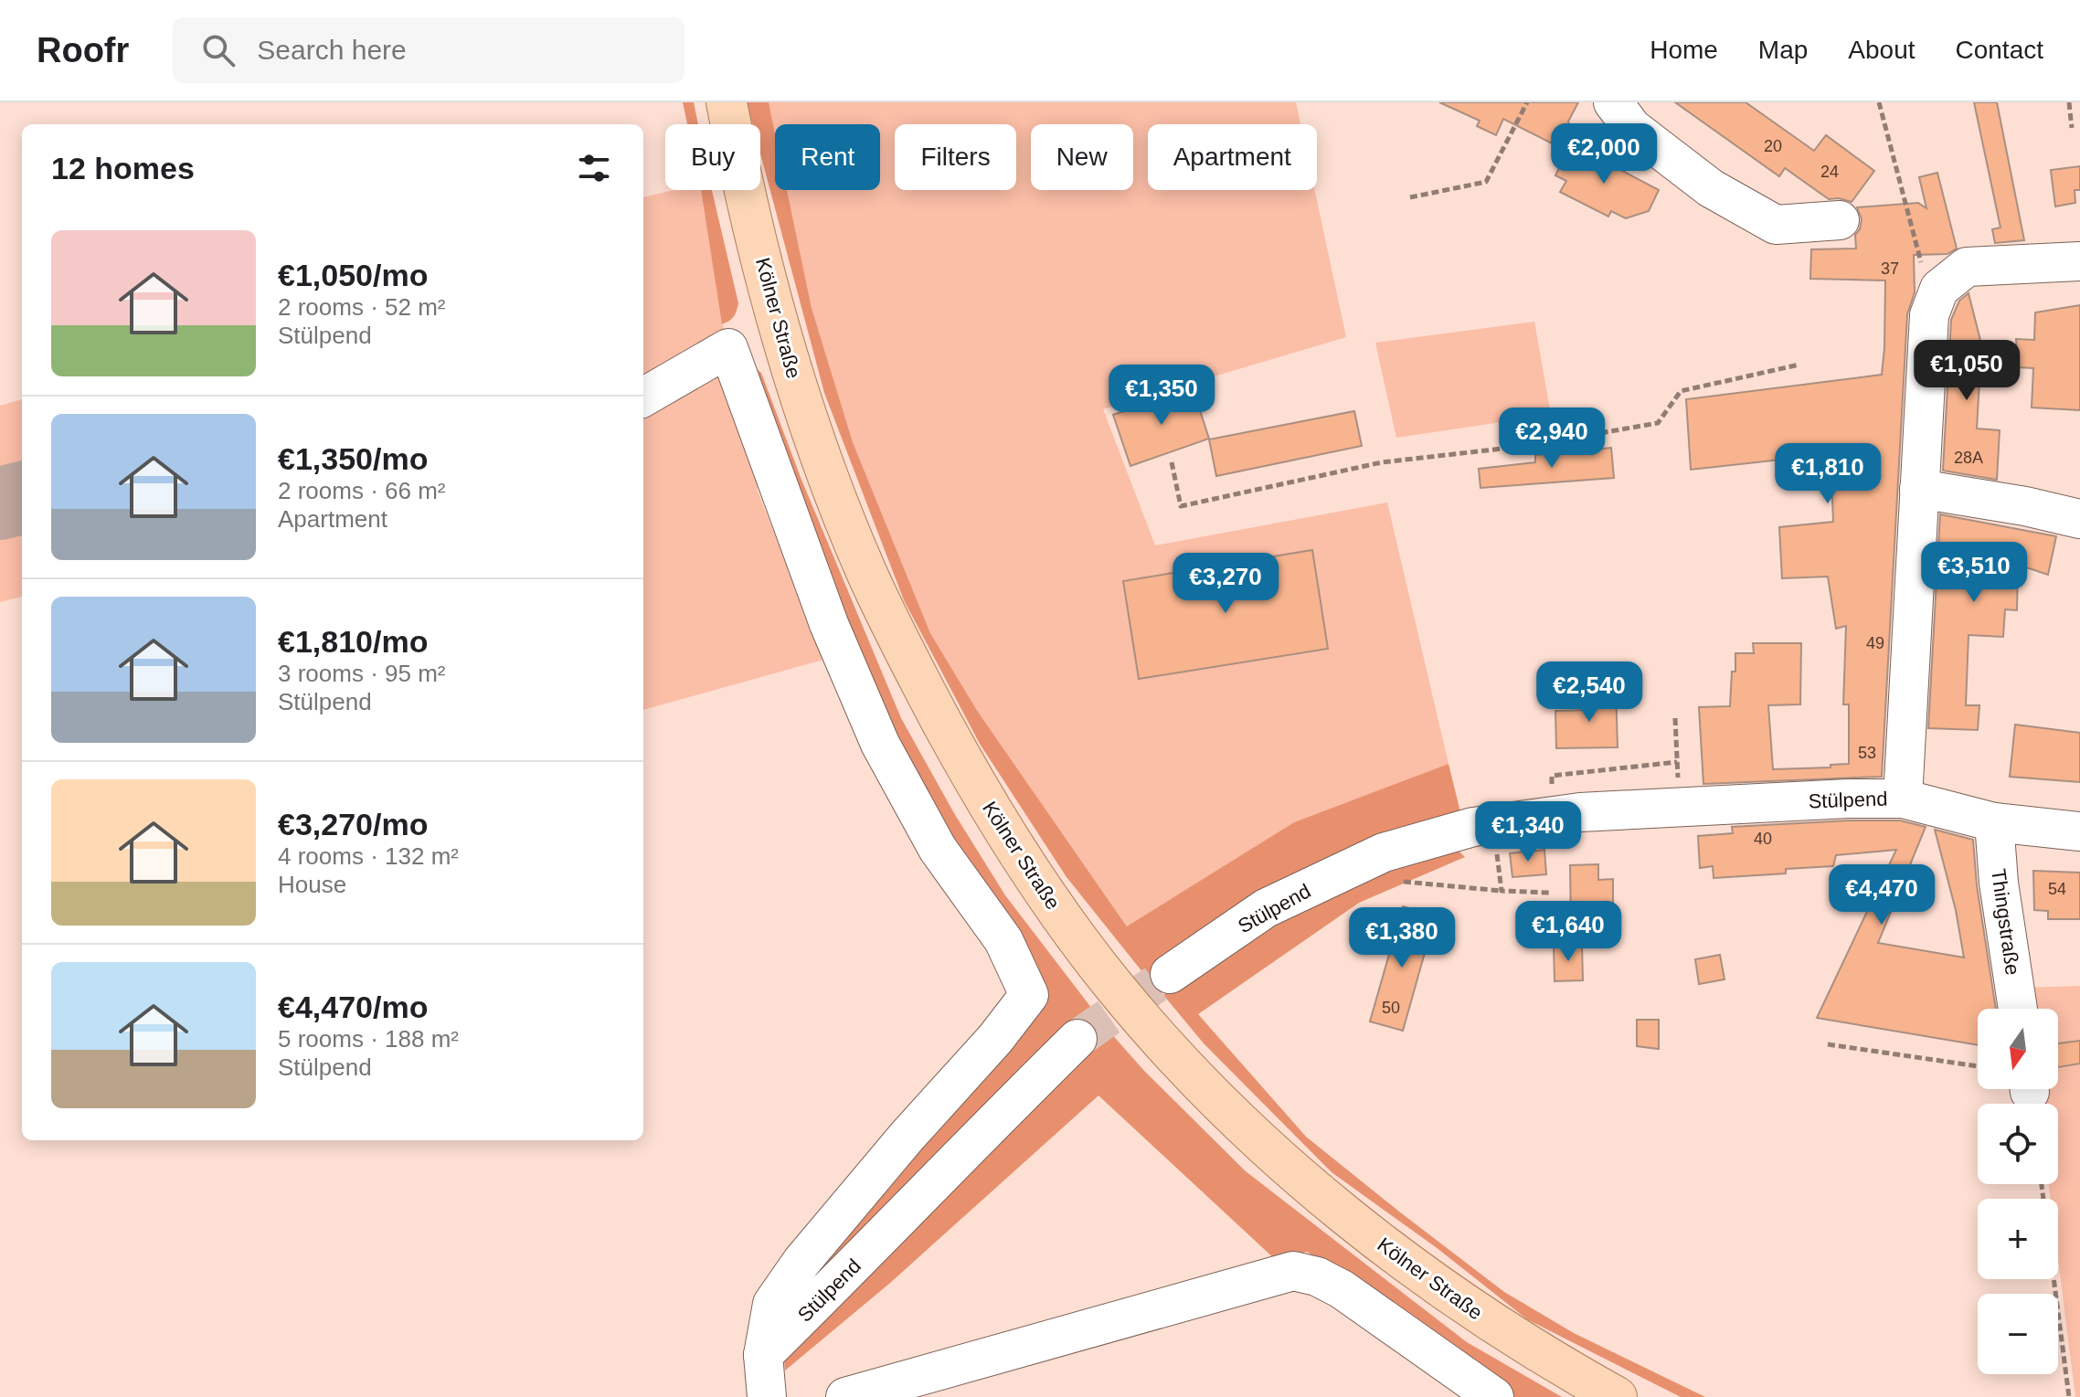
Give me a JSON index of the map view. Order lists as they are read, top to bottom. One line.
{"streets":{"main road":["Kölner Straße"],"street":["Stülpend","Thingstraße"]},"house_numbers":["20","24","37","28A","49","53","40","54","50"],"north":"bottom","page":{"header":"Roofr","search":"Search here","nav":["Home","Map","About","Contact"],"price":["€2,000","€1,050","€1,350","€2,940","€1,810","€3,510","€3,270","€2,540","€1,340","€4,470","€1,640","€1,380"],"chip":["Buy","Rent","Filters","New","Apartment"],"heading":"12 homes","list":[{"name":"€1,050/mo","note":"2 rooms · 52 m² · Stülpend"},{"name":"€1,350/mo","note":"2 rooms · 66 m² · Apartment"},{"name":"€1,810/mo","note":"3 rooms · 95 m² · Stülpend"},{"name":"€3,270/mo","note":"4 rooms · 132 m² · House"},{"name":"€4,470/mo","note":"5 rooms · 188 m² · Stülpend"}],"map_buttons":["+","−"]}}
